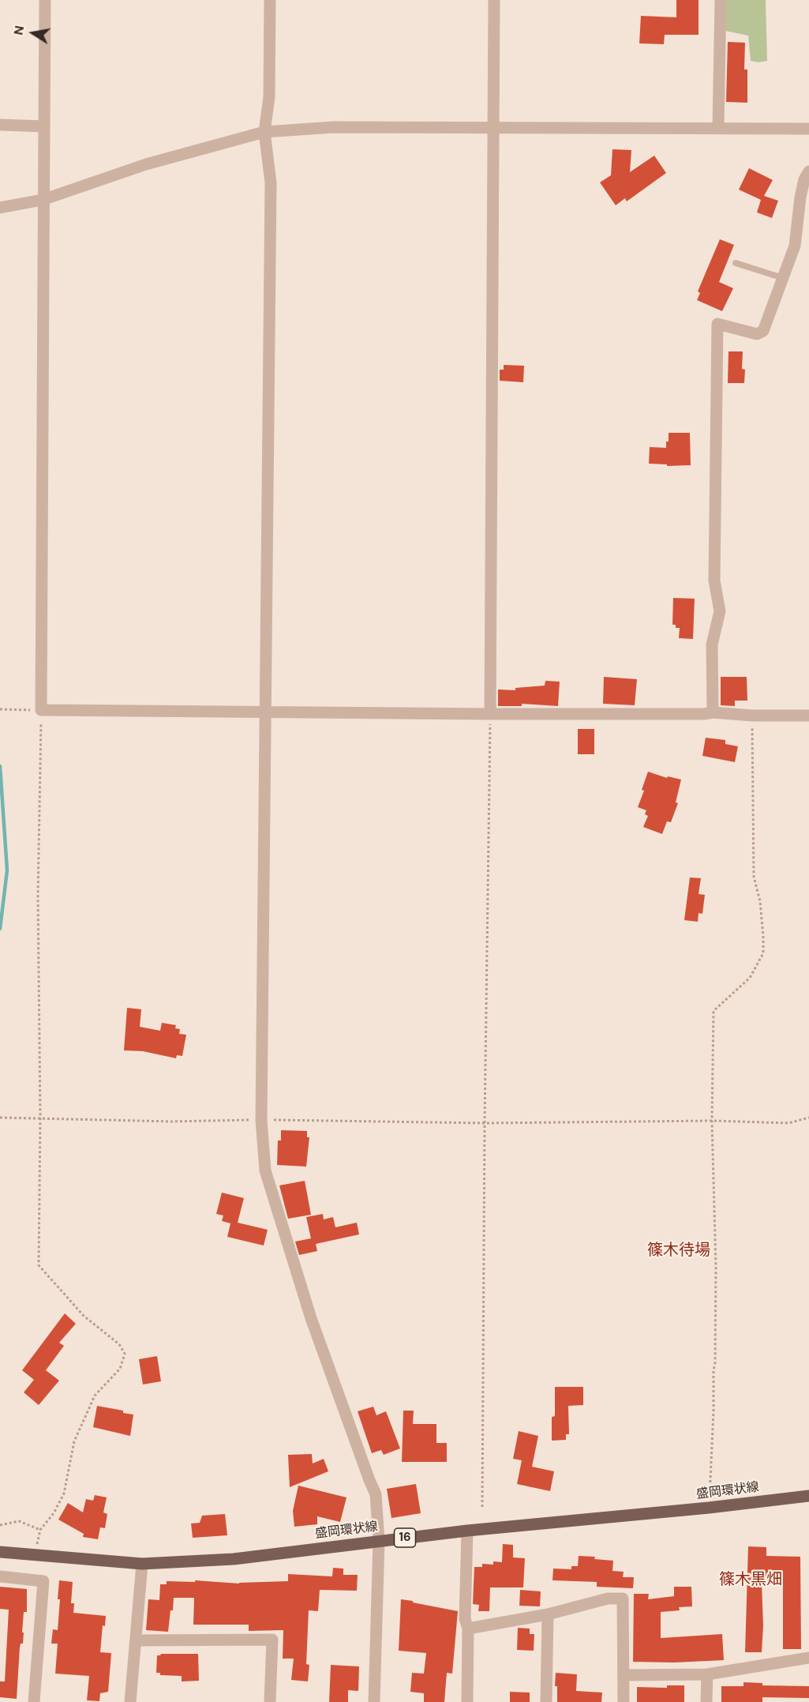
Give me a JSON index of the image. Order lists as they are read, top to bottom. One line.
{"streets":{"main road":["盛岡環状線","16"]},"districts":["篠木待場","篠木黒畑"],"north":"left"}
